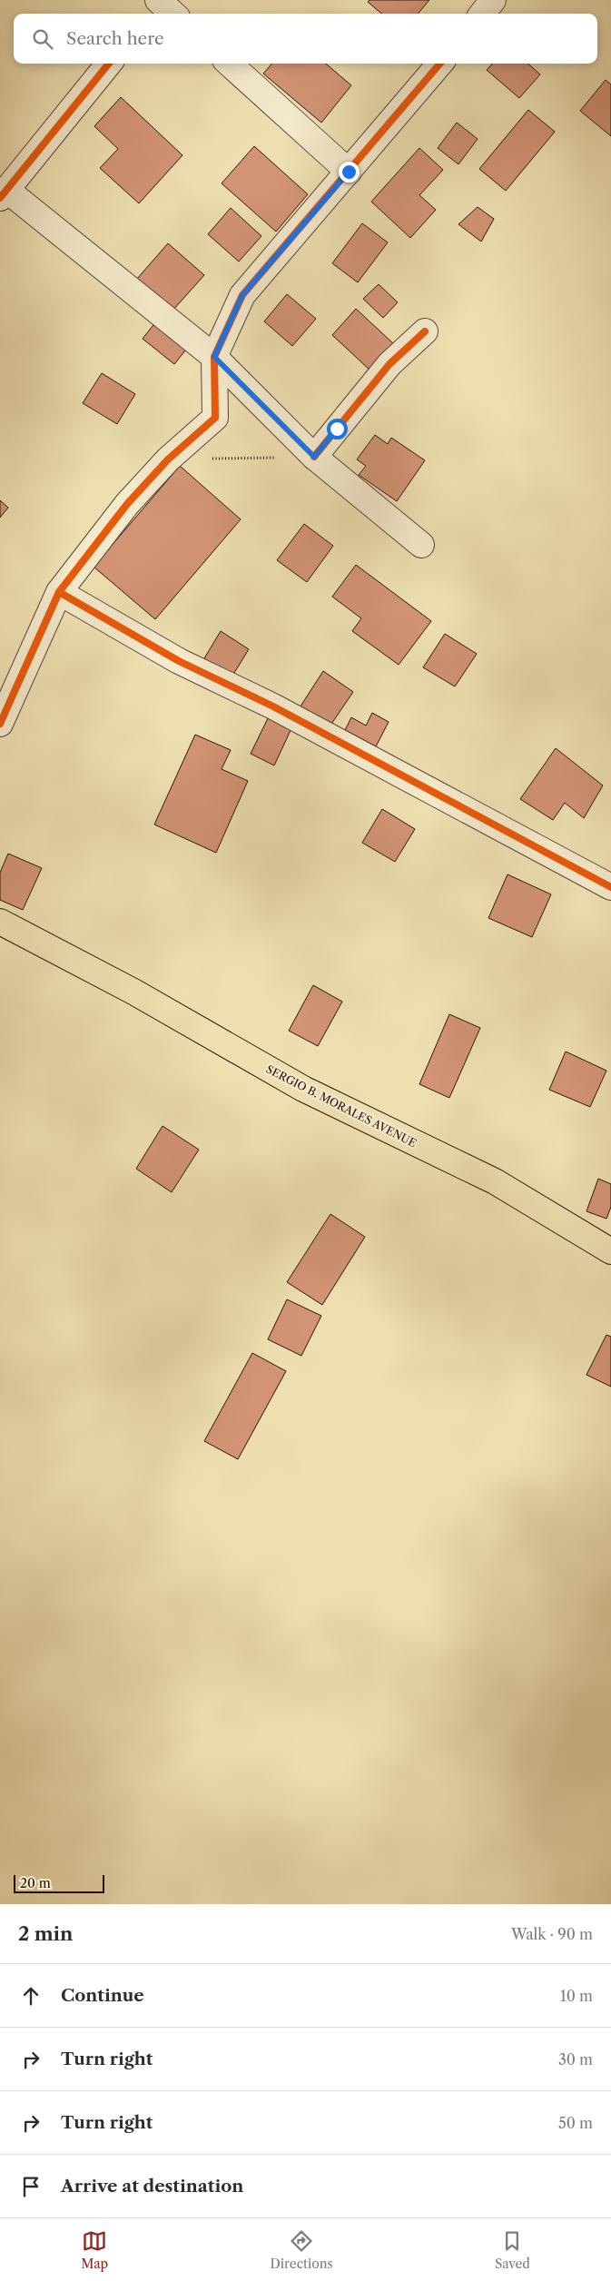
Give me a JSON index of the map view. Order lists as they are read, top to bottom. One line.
{"streets":{"main road":["SERGIO B. MORALES AVENUE"]},"scale_bar":"20 m","page":{"search":"Search here","scale":"20 m","heading":["2 min","Walk · 90 m"],"list":[["Continue","10 m"],["Turn right","30 m"],["Turn right","50 m"],"Arrive at destination"],"nav":["Map","Directions","Saved"]}}
